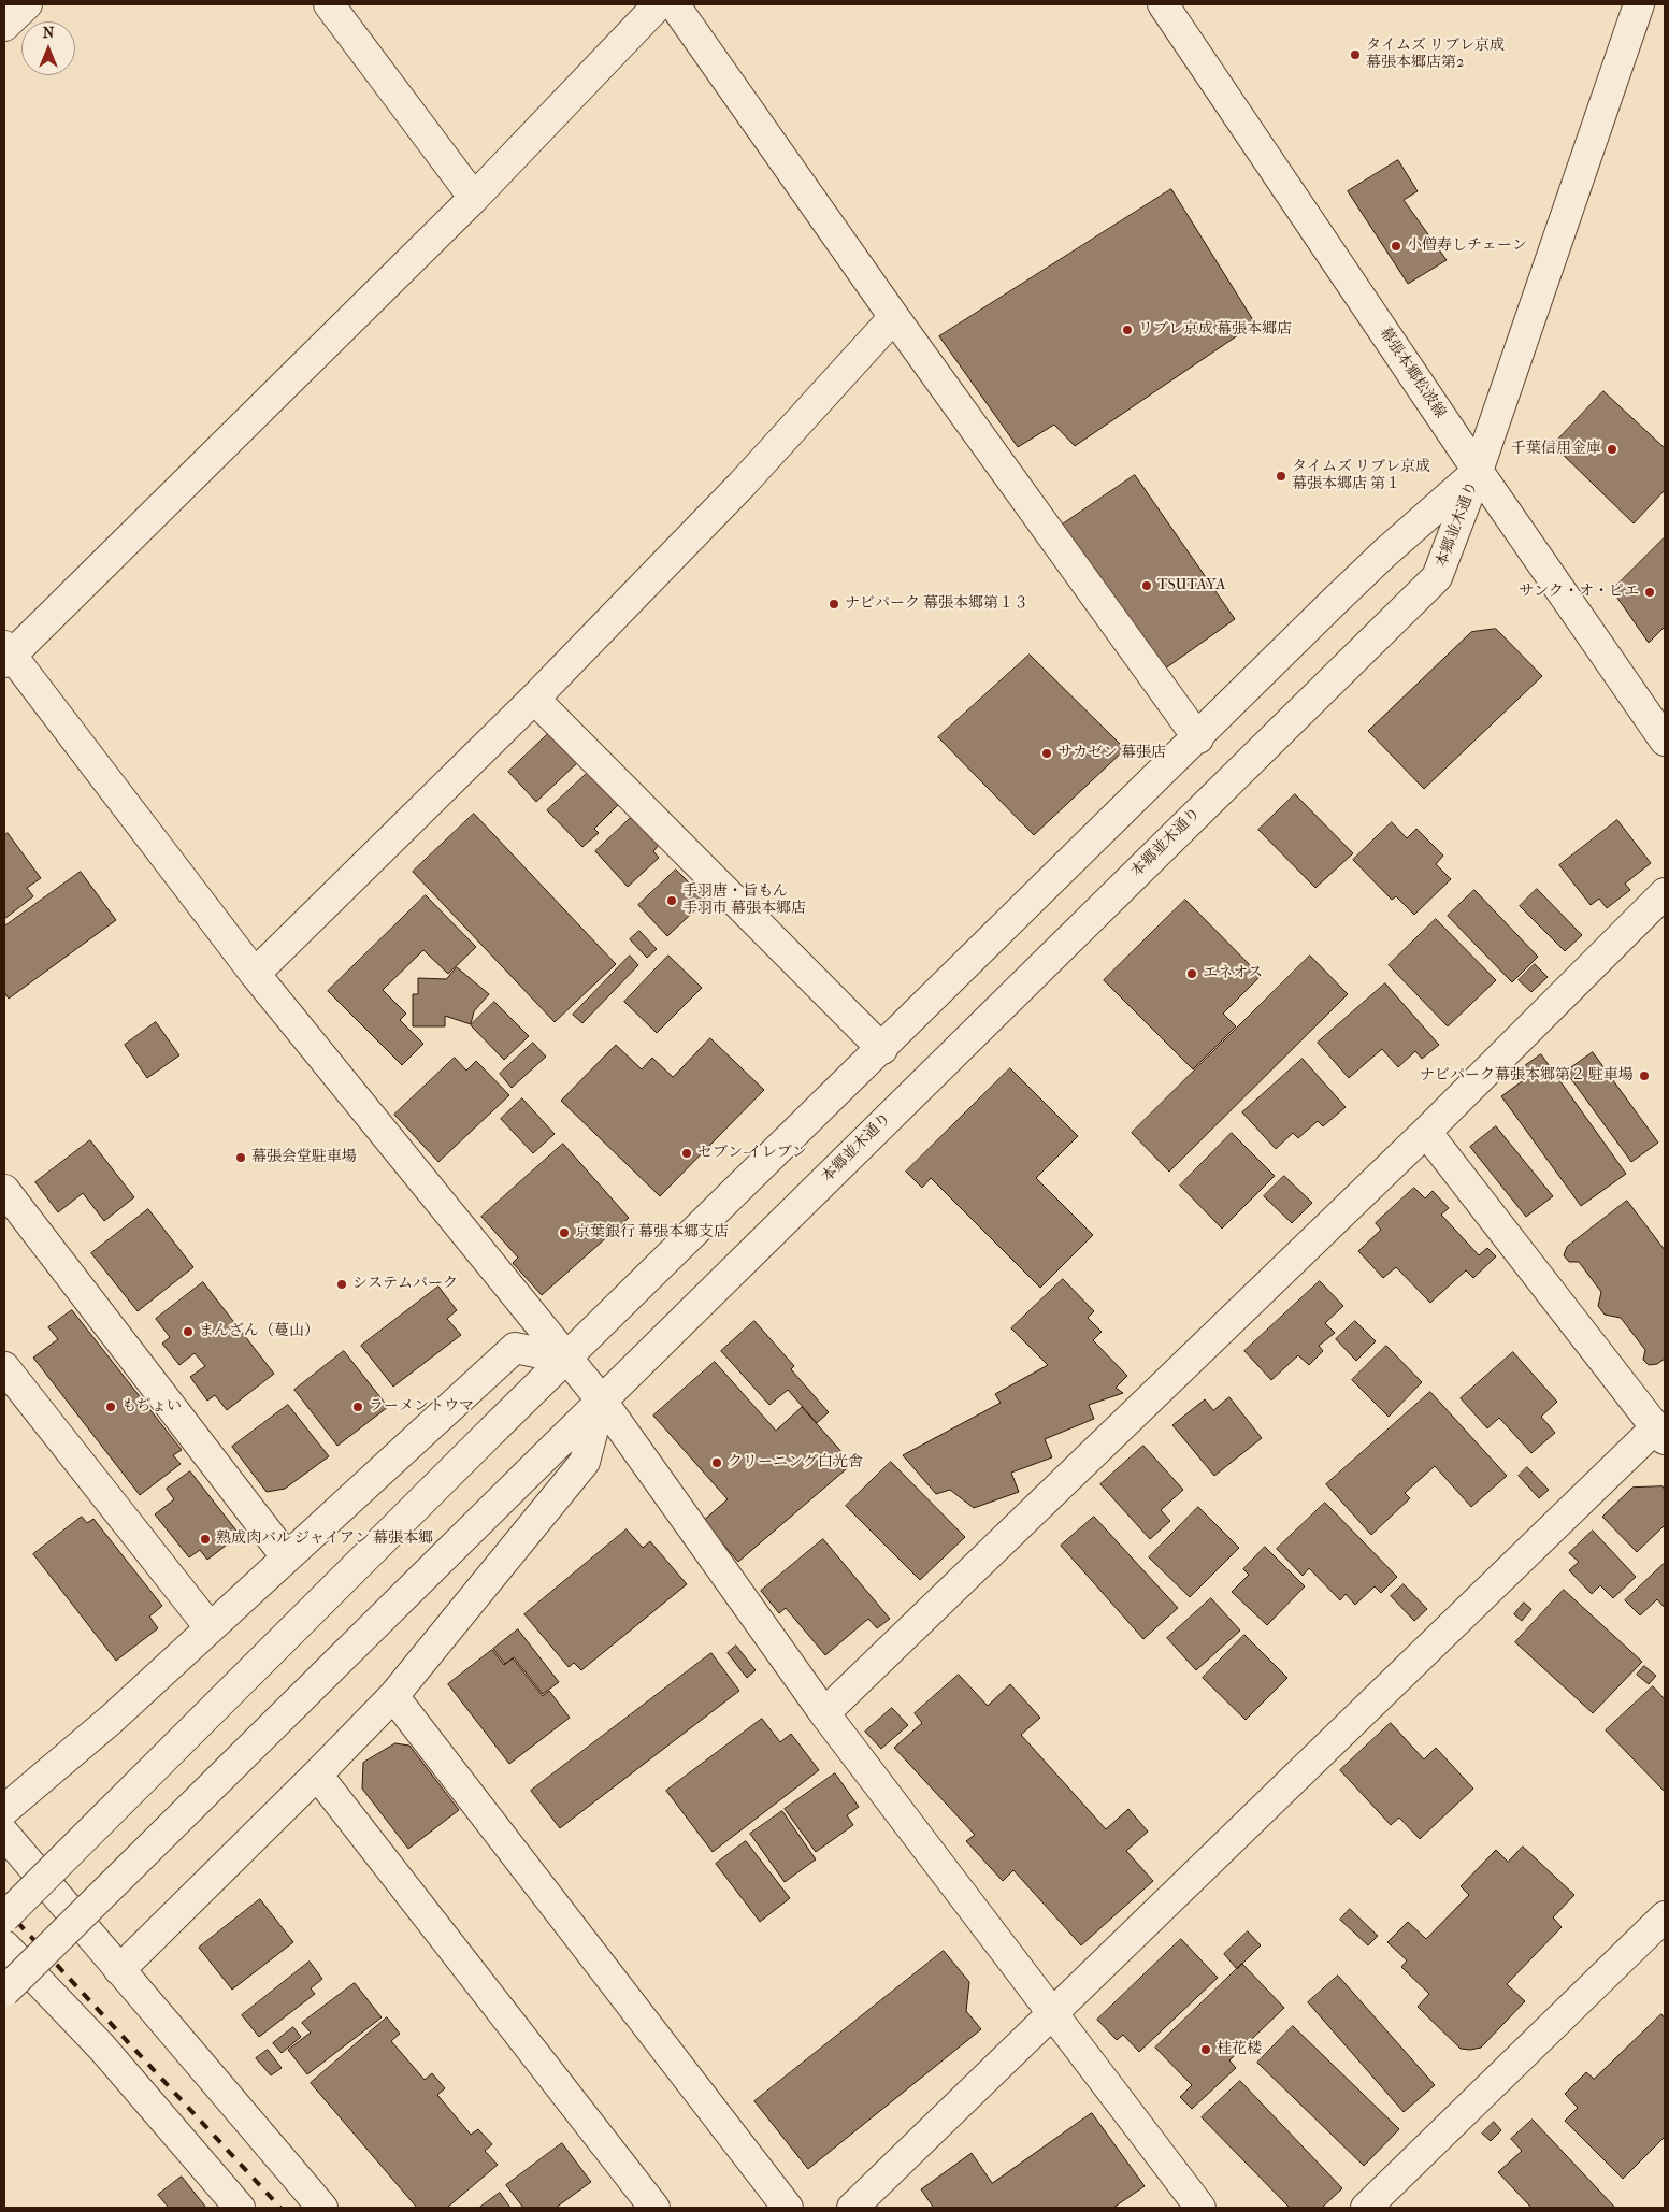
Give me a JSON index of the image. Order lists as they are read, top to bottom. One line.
{"streets":{"street":["幕張本郷松波線","本郷並木通り"]},"crossings":[["幕張本郷松波線","本郷並木通り"]],"places":["タイムズ リブレ京成 幕張本郷店第2","小僧寿しチェーン","リブレ京成 幕張本郷店","千葉信用金庫","タイムズ リブレ京成 幕張本郷店 第１","TSUTAYA","サンク・オ・ピエ","ナビパーク 幕張本郷第１３","サカゼン 幕張店","手羽唐・旨もん 手羽市 幕張本郷店","エネオス","ナビパーク幕張本郷第２ 駐車場","セブン-イレブン","幕張会堂駐車場","京葉銀行 幕張本郷支店","システムパーク","まんざん（蔓山）","もぢょい","ラーメントウマ","クリーニング白光舎","熟成肉バル ジャイアン 幕張本郷","桂花楼"],"north":"top"}
